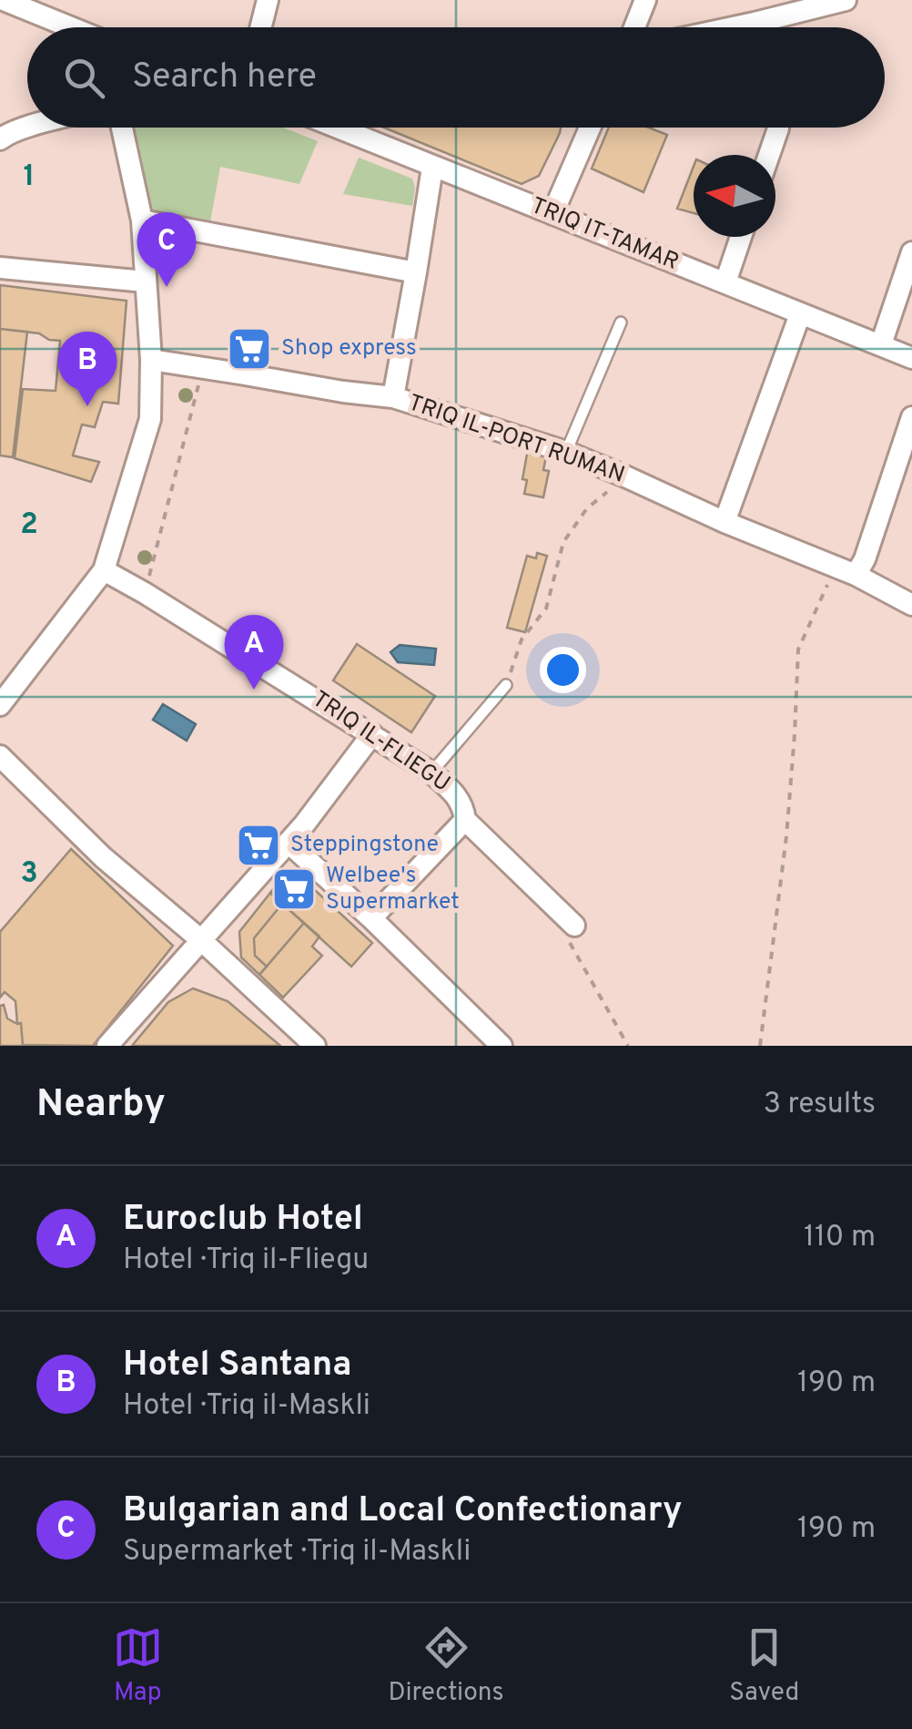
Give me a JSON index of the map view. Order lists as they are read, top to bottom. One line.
{"streets":{"street":["TRIQ IT-TAMAR","TRIQ IL-PORT RUMAN","TRIQ IL-FLIEGU"]},"places":{"supermarket":["Shop express","Steppingstone","Welbee's Supermarket"]},"north":"left","page":{"search":"Search here","pins":["C","B","A"],"heading":["Nearby","3 results"],"list":[{"mark":"A","name":"Euroclub Hotel","note":"Hotel · Triq il-Fliegu","value":"110 m"},{"mark":"B","name":"Hotel Santana","note":"Hotel · Triq il-Maskli","value":"190 m"},{"mark":"C","name":"Bulgarian and Local Confectionary","note":"Supermarket · Triq il-Maskli","value":"190 m"}],"nav":["Map","Directions","Saved"]},"grid":{"rows":["1","2","3"]}}
